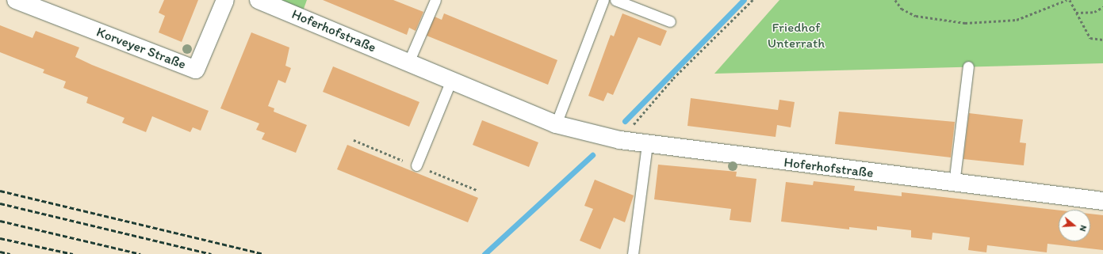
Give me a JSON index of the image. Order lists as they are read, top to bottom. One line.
{"streets":{"street":["Hoferhofstraße","Korveyer Straße"]},"parks":["Friedhof Unterrath"],"north":"right"}
